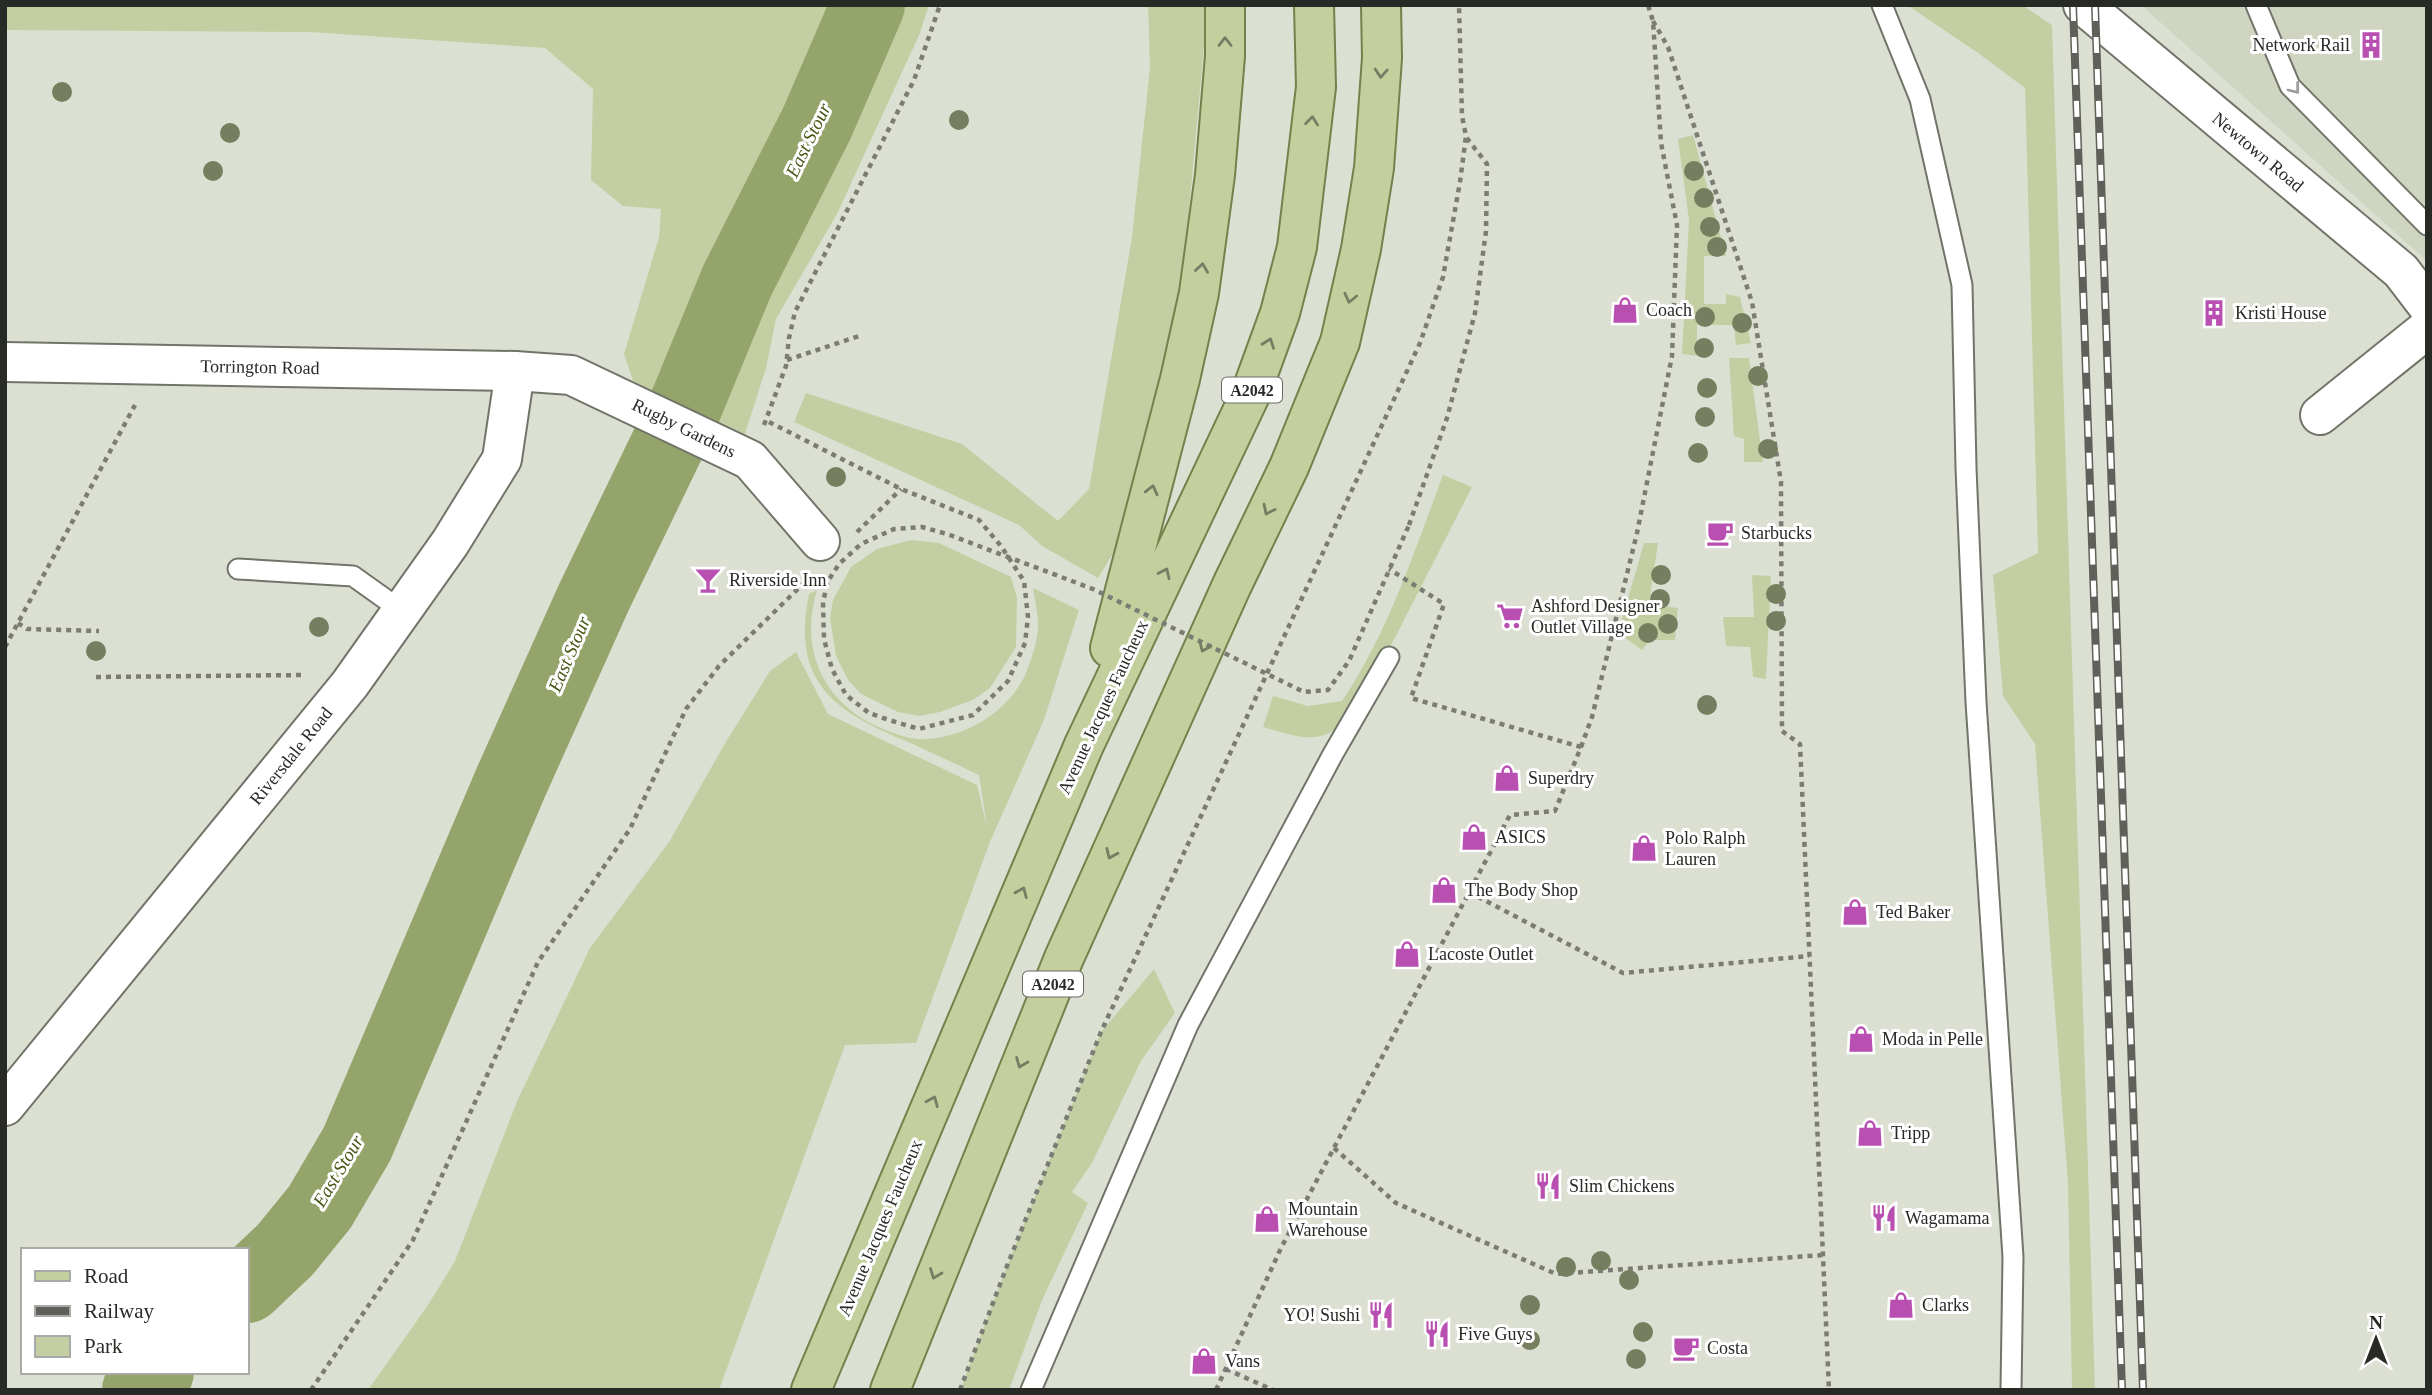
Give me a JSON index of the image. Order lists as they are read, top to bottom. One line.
{"streets":{"main road":["A2042","Avenue Jacques Faucheux"],"street":["Newtown Road","Torrington Road","Rugby Gardens","Riversdale Road"]},"crossings":[["Torrington Road","Rugby Gardens"],["Torrington Road","Riversdale Road"],["Rugby Gardens","Riversdale Road"]],"water":["East Stour"],"places":{"building":["Network Rail","Kristi House"],"shop":["Coach","Superdry","ASICS","Polo Ralph Lauren","The Body Shop","Ted Baker","Lacoste Outlet","Moda in Pelle","Tripp","Mountain Warehouse","Clarks","Vans"],"cafe":["Starbucks","Costa"],"bar":["Riverside Inn"],"supermarket":["Ashford Designer Outlet Village"],"restaurant":["Slim Chickens","Wagamama","YO! Sushi","Five Guys"]},"legend":["Road","Railway","Park"],"north":"top"}
